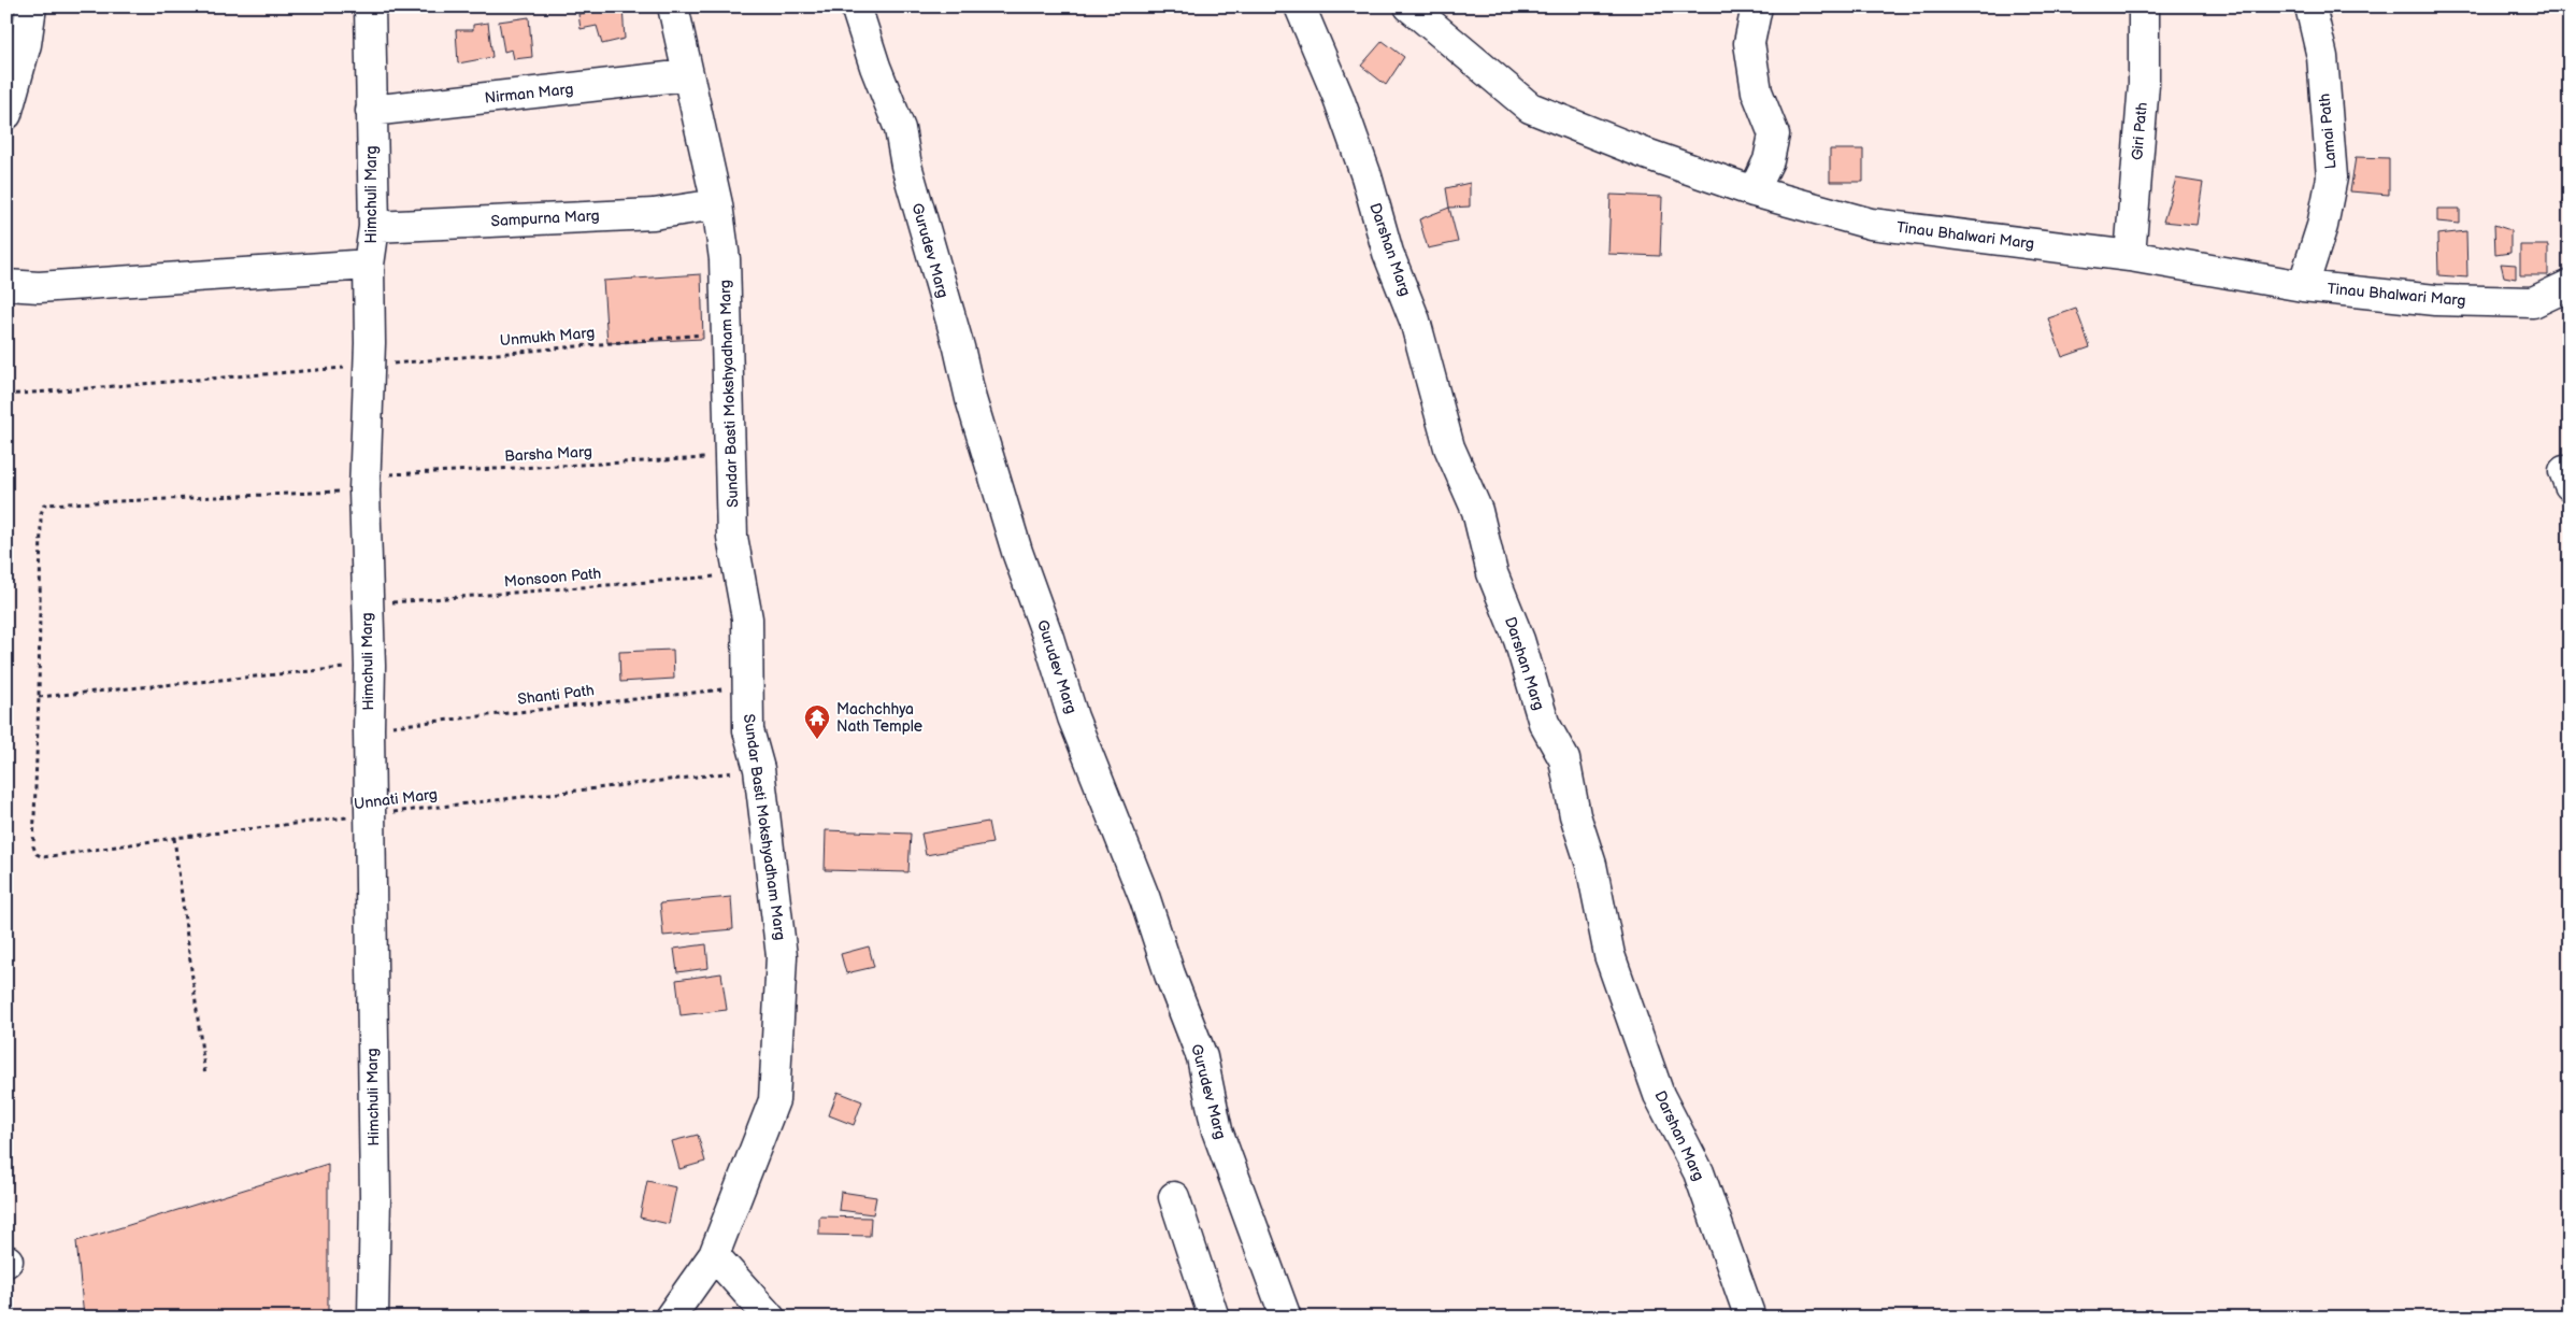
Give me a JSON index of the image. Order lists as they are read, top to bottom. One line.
{"streets":{"street":["Nirman Marg","Giri Path","Lamai Path","Himchuli Marg","Sampurna Marg","Tinau Bhalwari Marg","Darshan Marg","Gurudev Marg","Sundar Basti Mokshyadham Marg"],"path":["Unmukh Marg","Barsha Marg","Monsoon Path","Shanti Path","Unnati Marg"]},"crossings":[["Nirman Marg","Himchuli Marg"],["Nirman Marg","Sundar Basti Mokshyadham Marg"],["Giri Path","Tinau Bhalwari Marg"],["Lamai Path","Tinau Bhalwari Marg"],["Himchuli Marg","Sampurna Marg"],["Himchuli Marg","Unmukh Marg"],["Himchuli Marg","Barsha Marg"],["Himchuli Marg","Monsoon Path"],["Himchuli Marg","Shanti Path"],["Himchuli Marg","Unnati Marg"],["Sampurna Marg","Sundar Basti Mokshyadham Marg"],["Unmukh Marg","Sundar Basti Mokshyadham Marg"],["Sundar Basti Mokshyadham Marg","Barsha Marg"],["Sundar Basti Mokshyadham Marg","Monsoon Path"],["Sundar Basti Mokshyadham Marg","Shanti Path"],["Sundar Basti Mokshyadham Marg","Unnati Marg"],["Barsha Marg","Unnati Marg"]],"places":{"temple":["Machchhya Nath Temple"]}}
